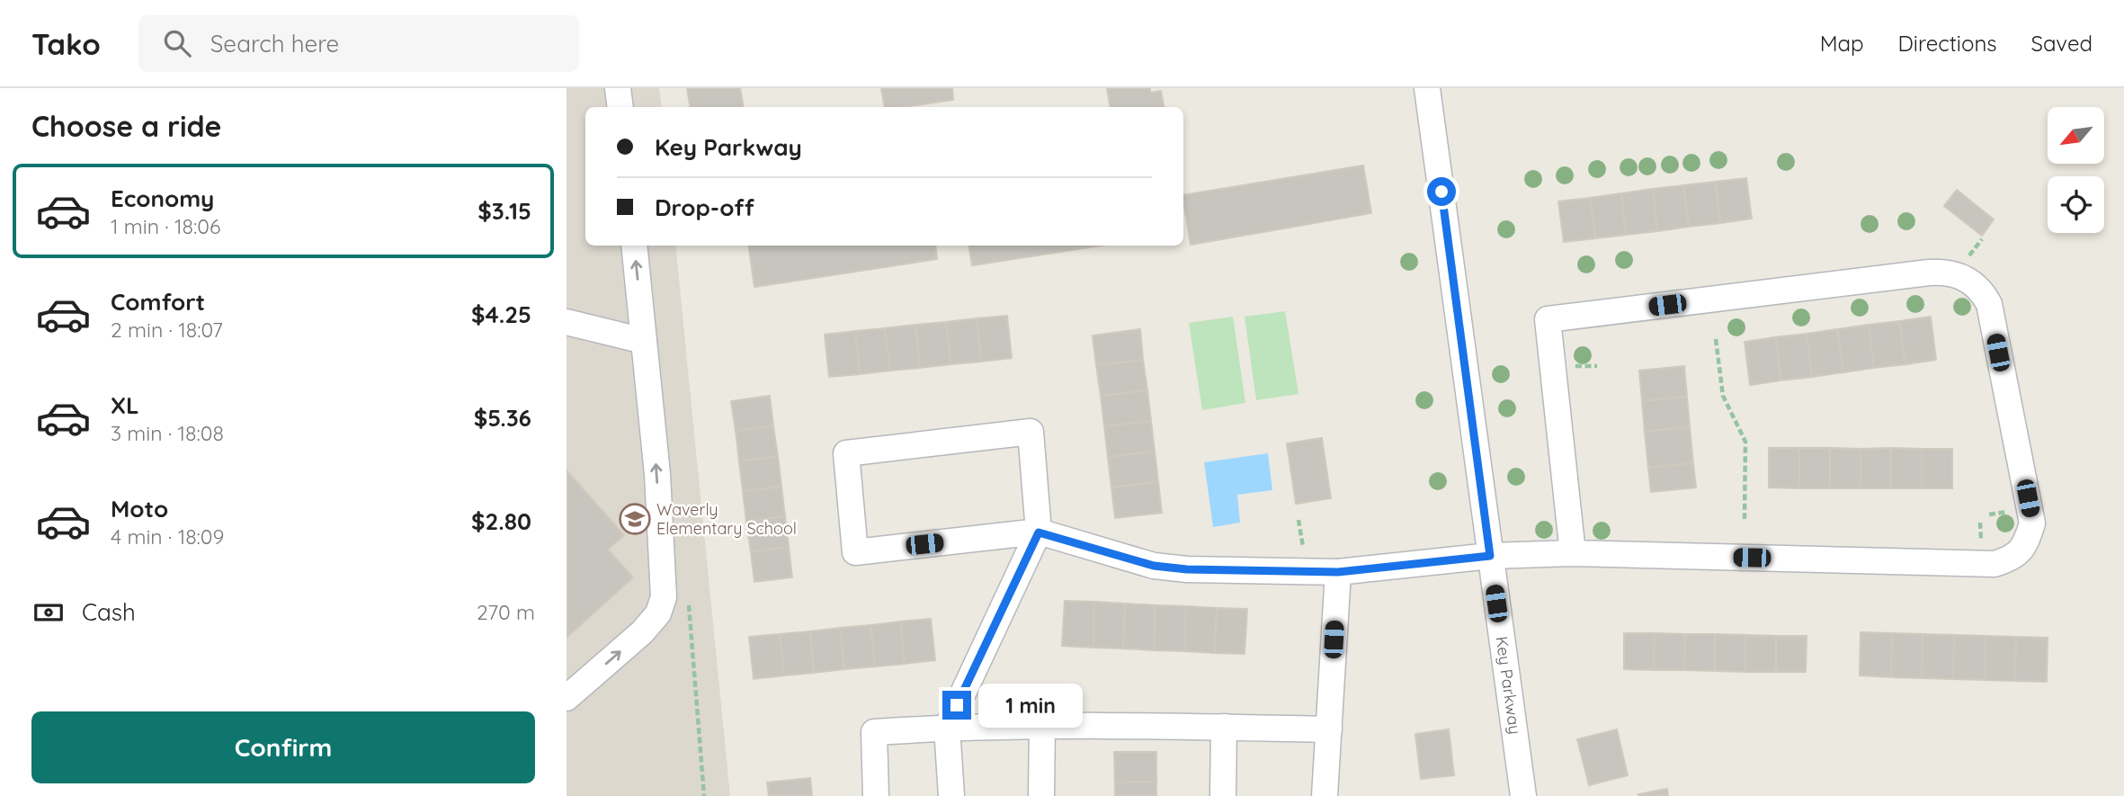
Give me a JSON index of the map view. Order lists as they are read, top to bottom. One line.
{"streets":{"street":["Key Parkway"]},"places":{"school or university":["Waverly Elementary School"]},"north":"bottom left","page":{"header":"Tako","search":"Search here","nav":["Map","Directions","Saved"],"heading":"Choose a ride","banner":["Key Parkway","Drop-off"],"list":[{"name":"Economy","note":"1 min · 18:06","value":"$3.15"},{"name":"Comfort","note":"2 min · 18:07","value":"$4.25"},{"name":"XL","note":"3 min · 18:08","value":"$5.36"},{"name":"Moto","note":"4 min · 18:09","value":"$2.80"}],"pay":["Cash","270 m"],"bubble":"1 min","buttons":"Confirm"}}
